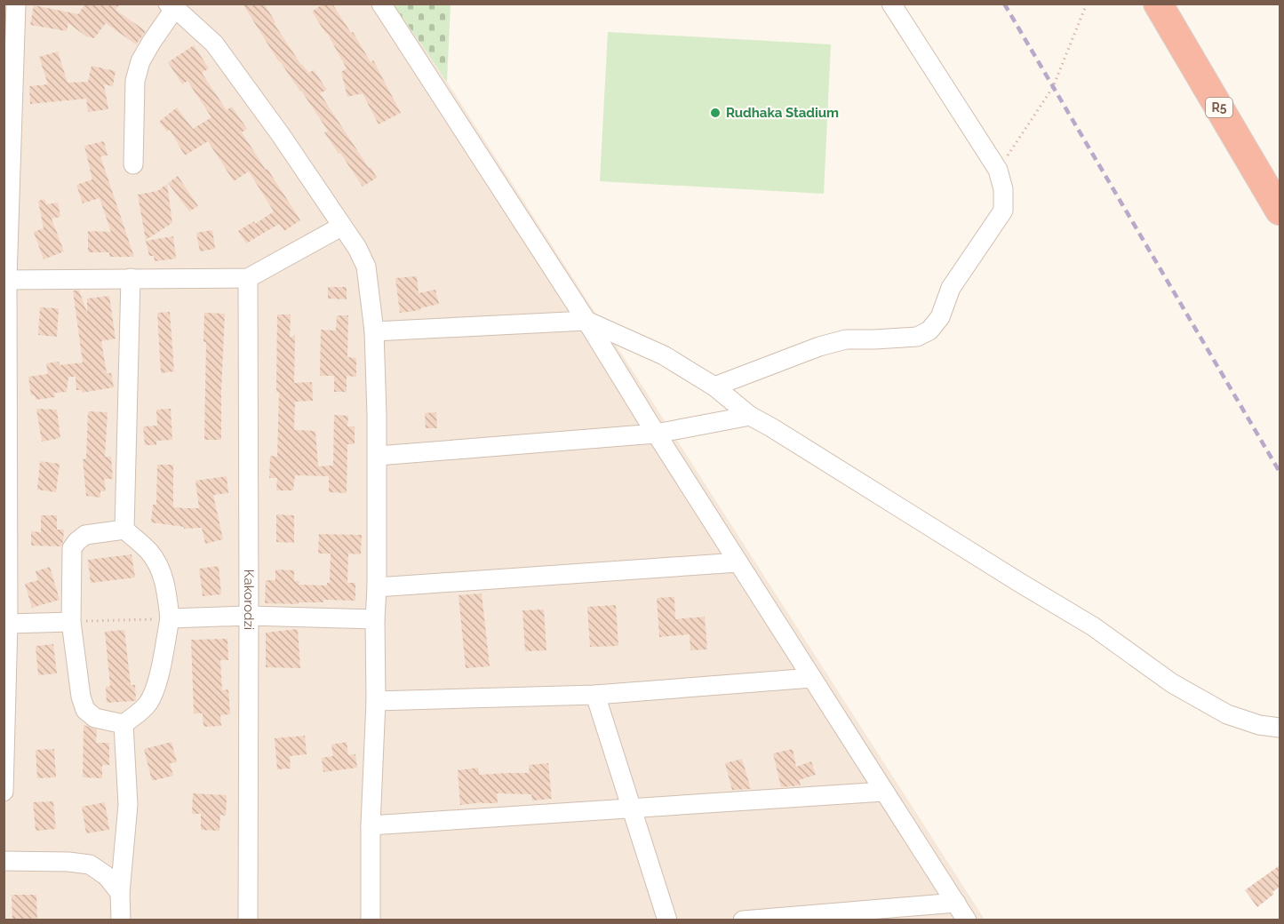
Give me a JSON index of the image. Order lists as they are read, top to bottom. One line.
{"streets":{"highway":["R5"],"street":["Kakorodzi"]},"places":["Rudhaka Stadium"]}
